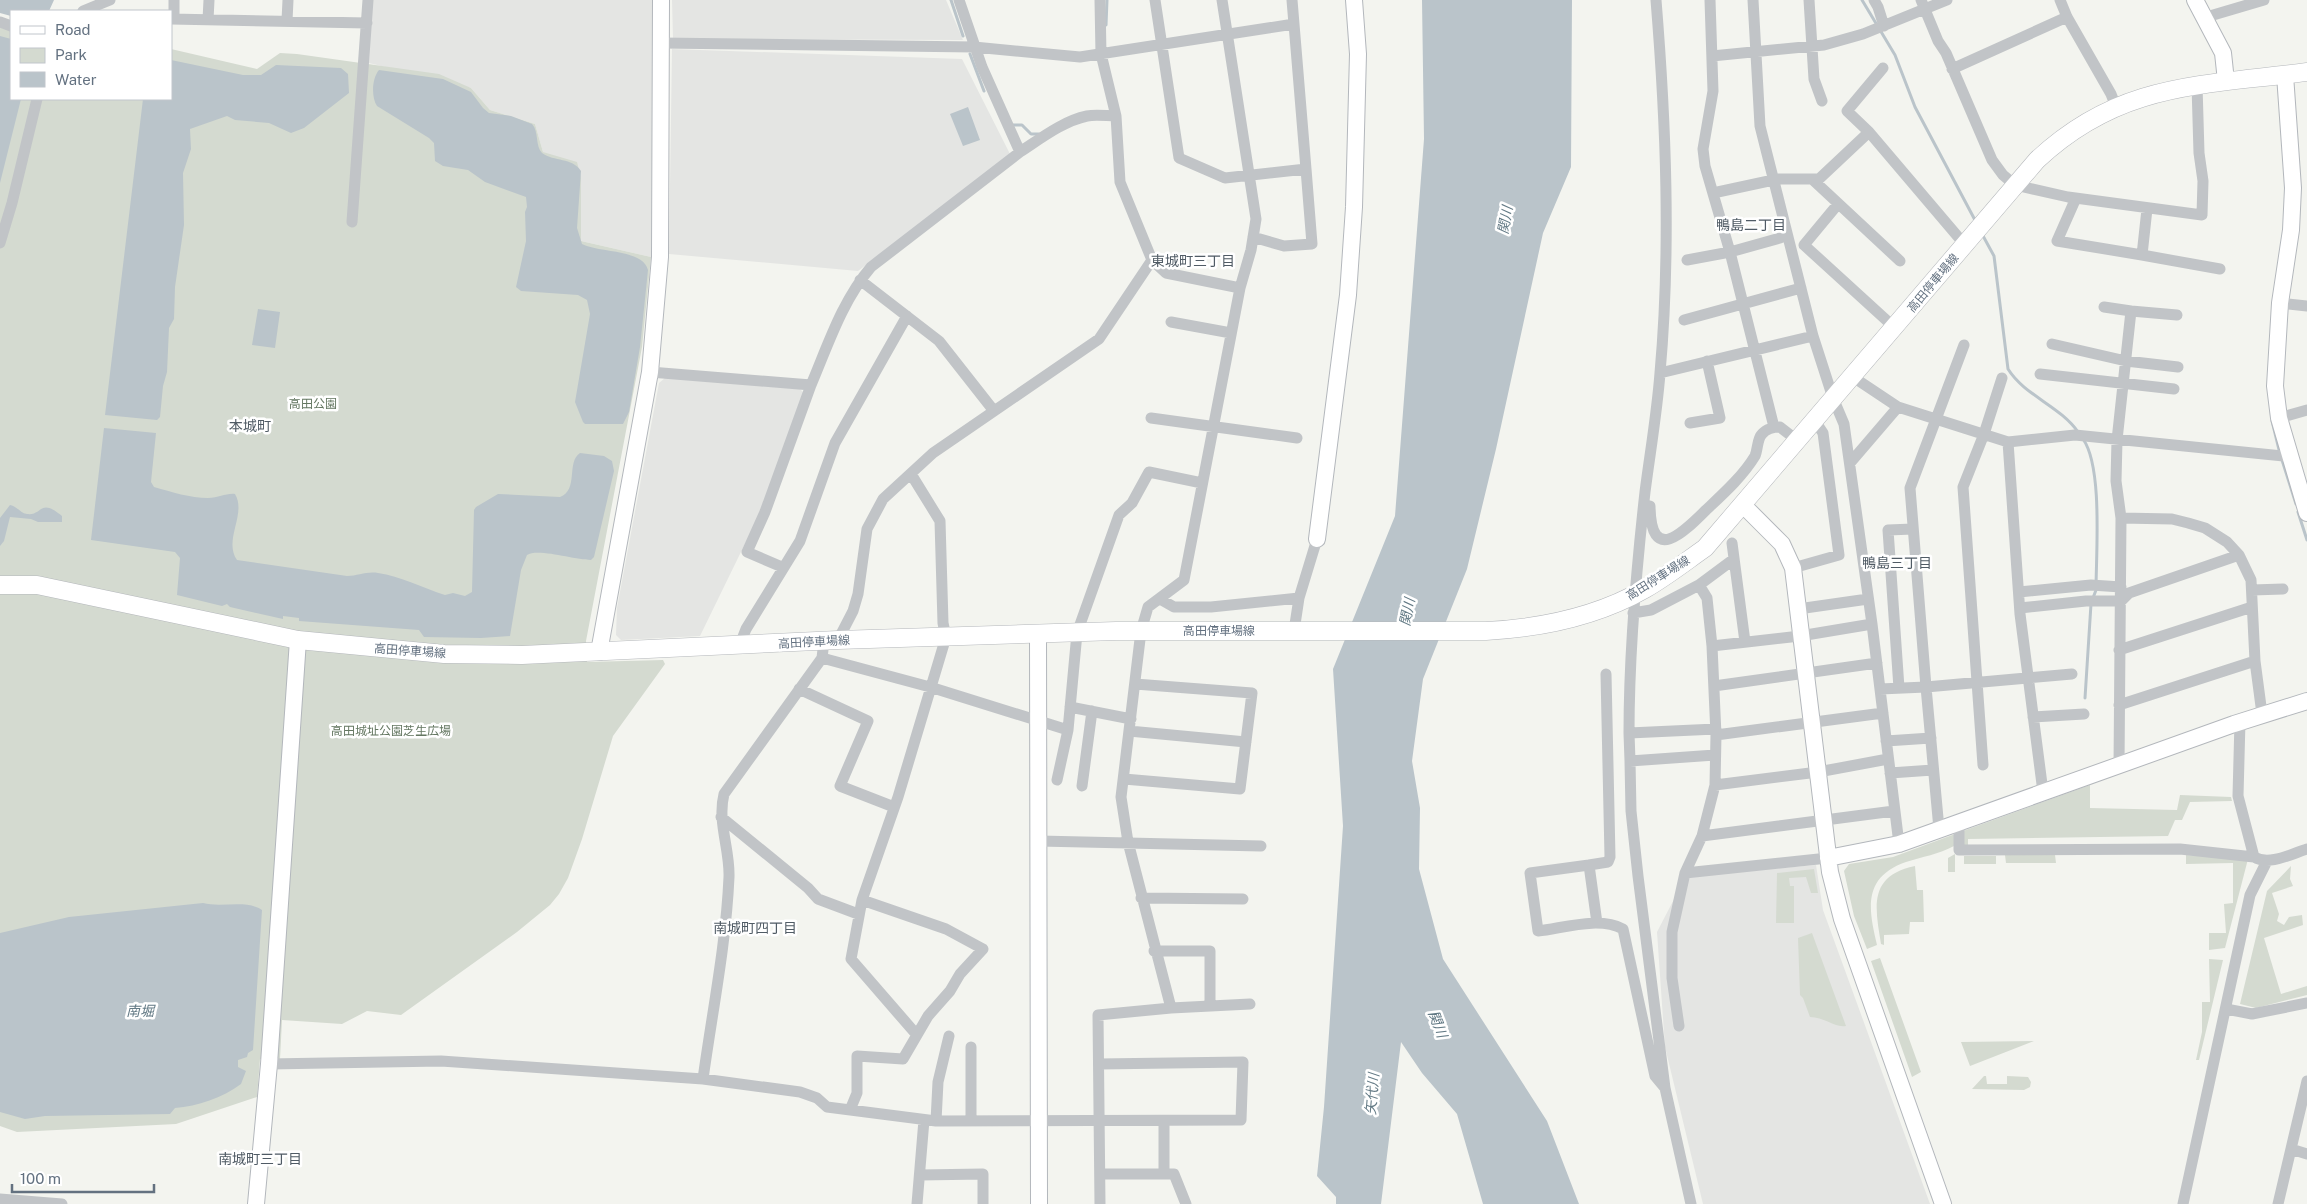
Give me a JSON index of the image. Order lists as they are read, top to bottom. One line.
{"streets":{"main road":["高田停車場線"]},"districts":["鴨島二丁目","東城町三丁目","本城町","鴨島三丁目","南城町四丁目","南城町三丁目"],"water":["関川","南堀","矢代川"],"parks":["高田公園","高田城址公園芝生広場"],"legend":["Road","Park","Water"],"scale_bar":"100 m"}
